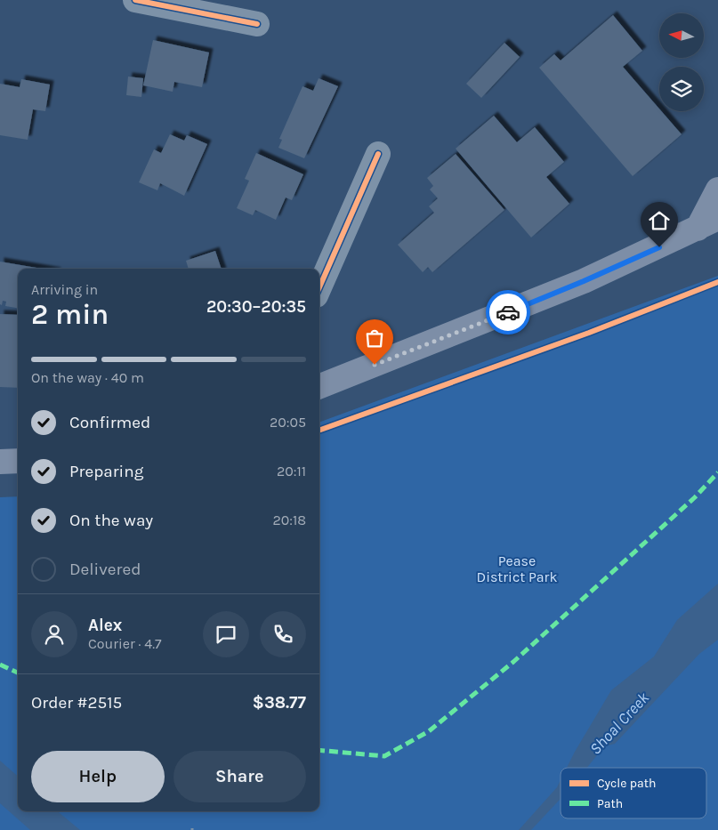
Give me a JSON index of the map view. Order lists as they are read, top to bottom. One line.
{"water":["Shoal Creek"],"parks":["Pease District Park"],"legend":["Cycle path","Path"],"north":"left","page":{"heading":["2 min","Arriving in","20:30–20:35"],"panel":["Alex","Courier · 4.7","Order #2515","$38.77"],"bar":"On the way · 40 m","list":[["Confirmed","20:05"],["Preparing","20:11"],["On the way","20:18"],"Delivered"],"buttons":["Help","Share"]}}
